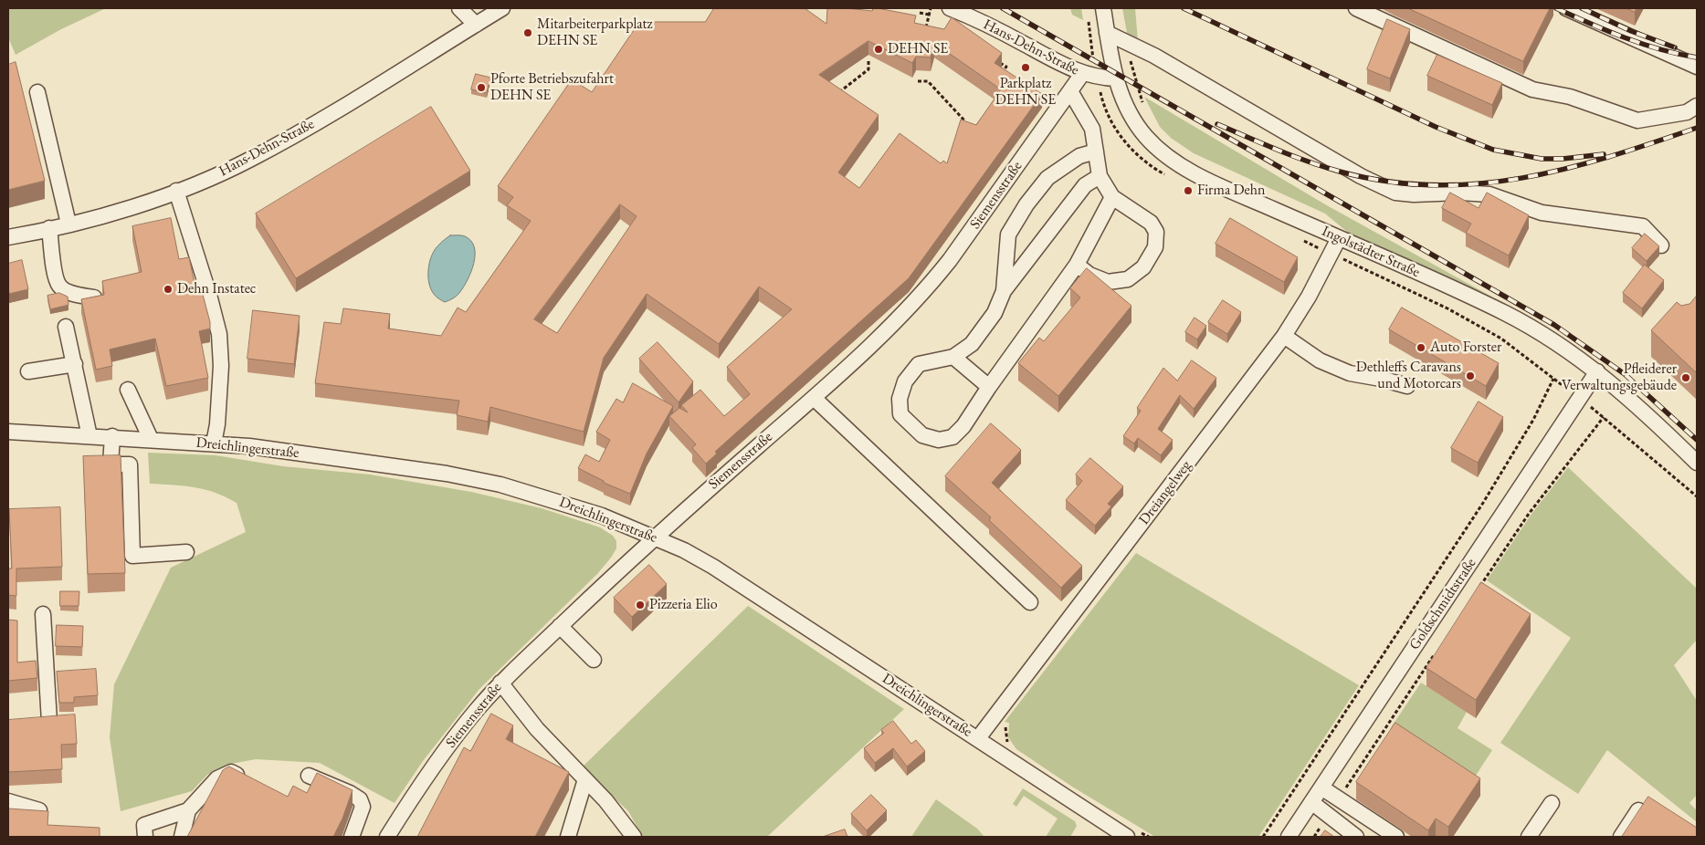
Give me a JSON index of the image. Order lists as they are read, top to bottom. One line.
{"streets":{"street":["Hans-Dehn-Straße","Siemensstraße","Ingolstädter Straße","Dreichlingerstraße","Dreiangelweg","Goldschmidtstraße"]},"crossings":[["Hans-Dehn-Straße","Siemensstraße"],["Hans-Dehn-Straße","Ingolstädter Straße"],["Siemensstraße","Dreichlingerstraße"],["Ingolstädter Straße","Dreiangelweg"],["Ingolstädter Straße","Goldschmidtstraße"],["Dreichlingerstraße","Dreiangelweg"]],"places":["Mitarbeiterparkplatz DEHN SE","DEHN SE","Parkplatz DEHN SE","Pforte Betriebszufahrt DEHN SE","Firma Dehn","Dehn Instatec","Auto Forster","Dethleffs Caravans und Motorcars","Pfleiderer Verwaltungsgebäude","Pizzeria Elio"]}
